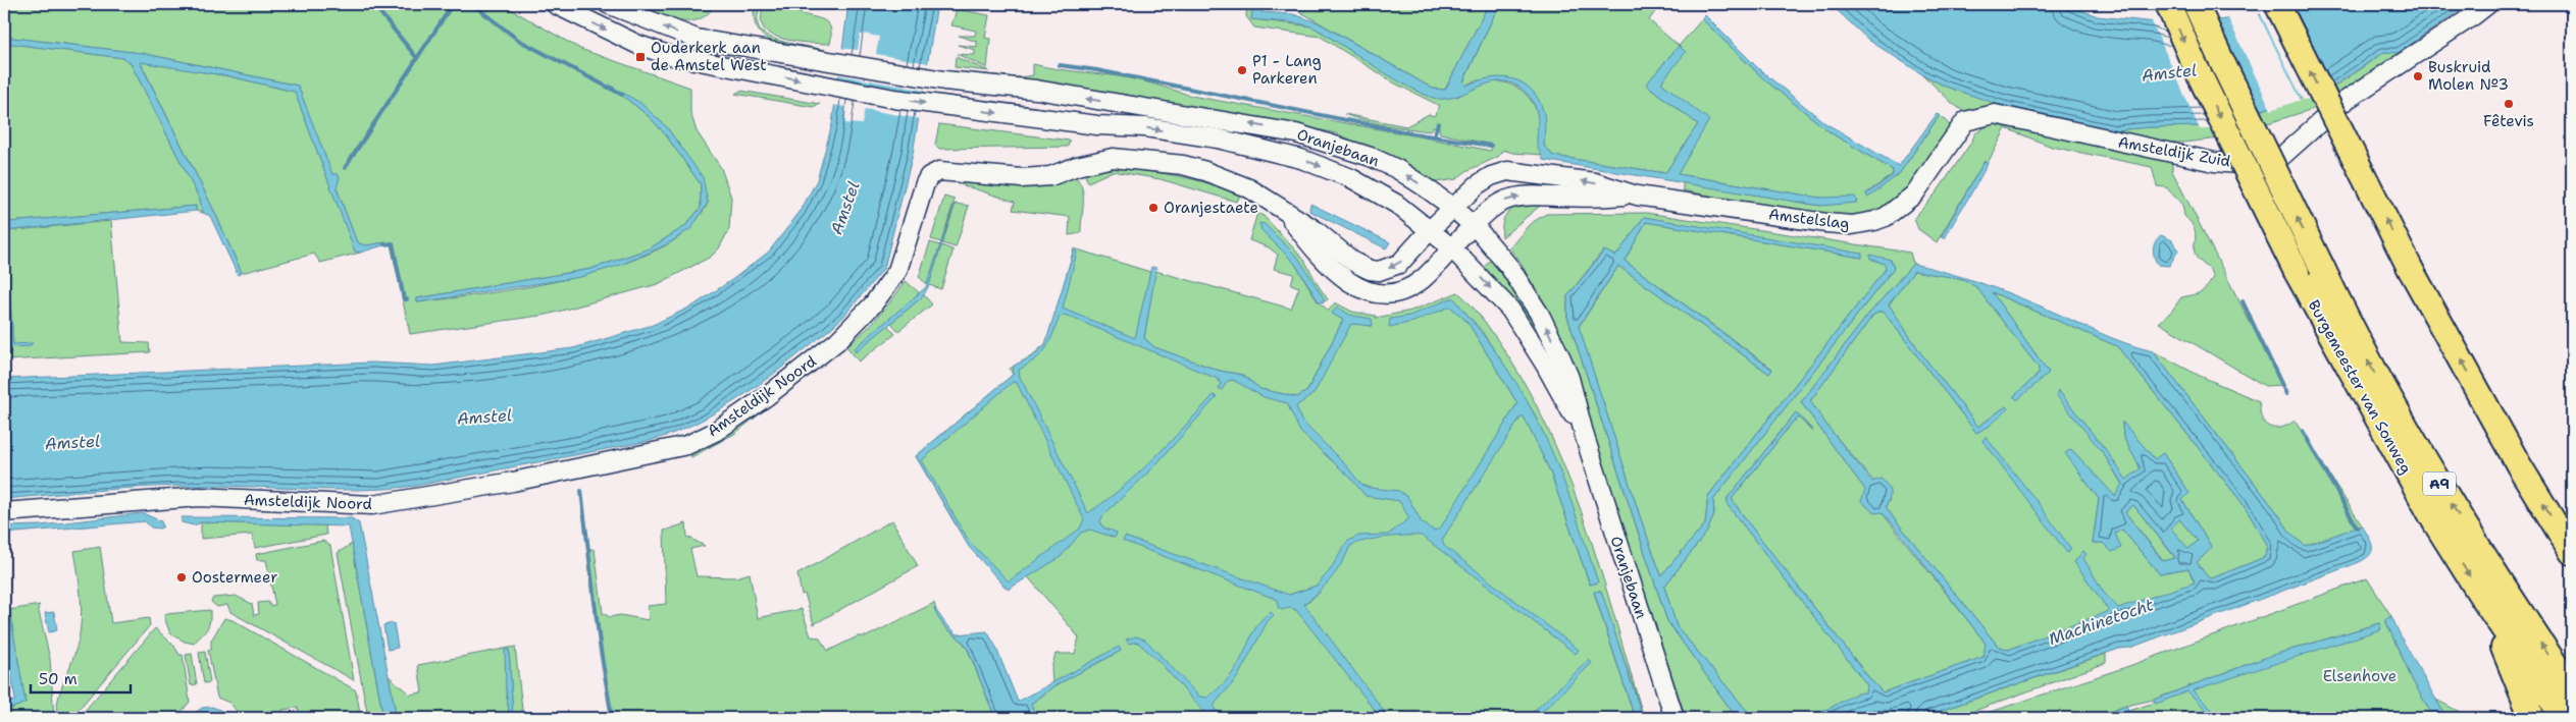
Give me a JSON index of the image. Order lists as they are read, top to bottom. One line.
{"streets":{"highway":["Burgemeester van Sonweg","A9"],"street":["Oranjebaan","Amsteldijk Zuid","Amstelslag","Amsteldijk Noord"]},"crossings":[["Oranjebaan","Amstelslag"],["Oranjebaan","Amsteldijk Noord"],["Amsteldijk Zuid","Amstelslag"],["Amstelslag","Amsteldijk Noord"],["Burgemeester van Sonweg","A9"]],"water":["Amstel","Machinetocht"],"parks":["Elsenhove"],"places":{"transit":["Ouderkerk aan de Amstel West"],"other":["P1 - Lang Parkeren","Buskruid Molen №3","Fêtevis","Oranjestaete","Oostermeer"]},"scale_bar":"50 m"}
